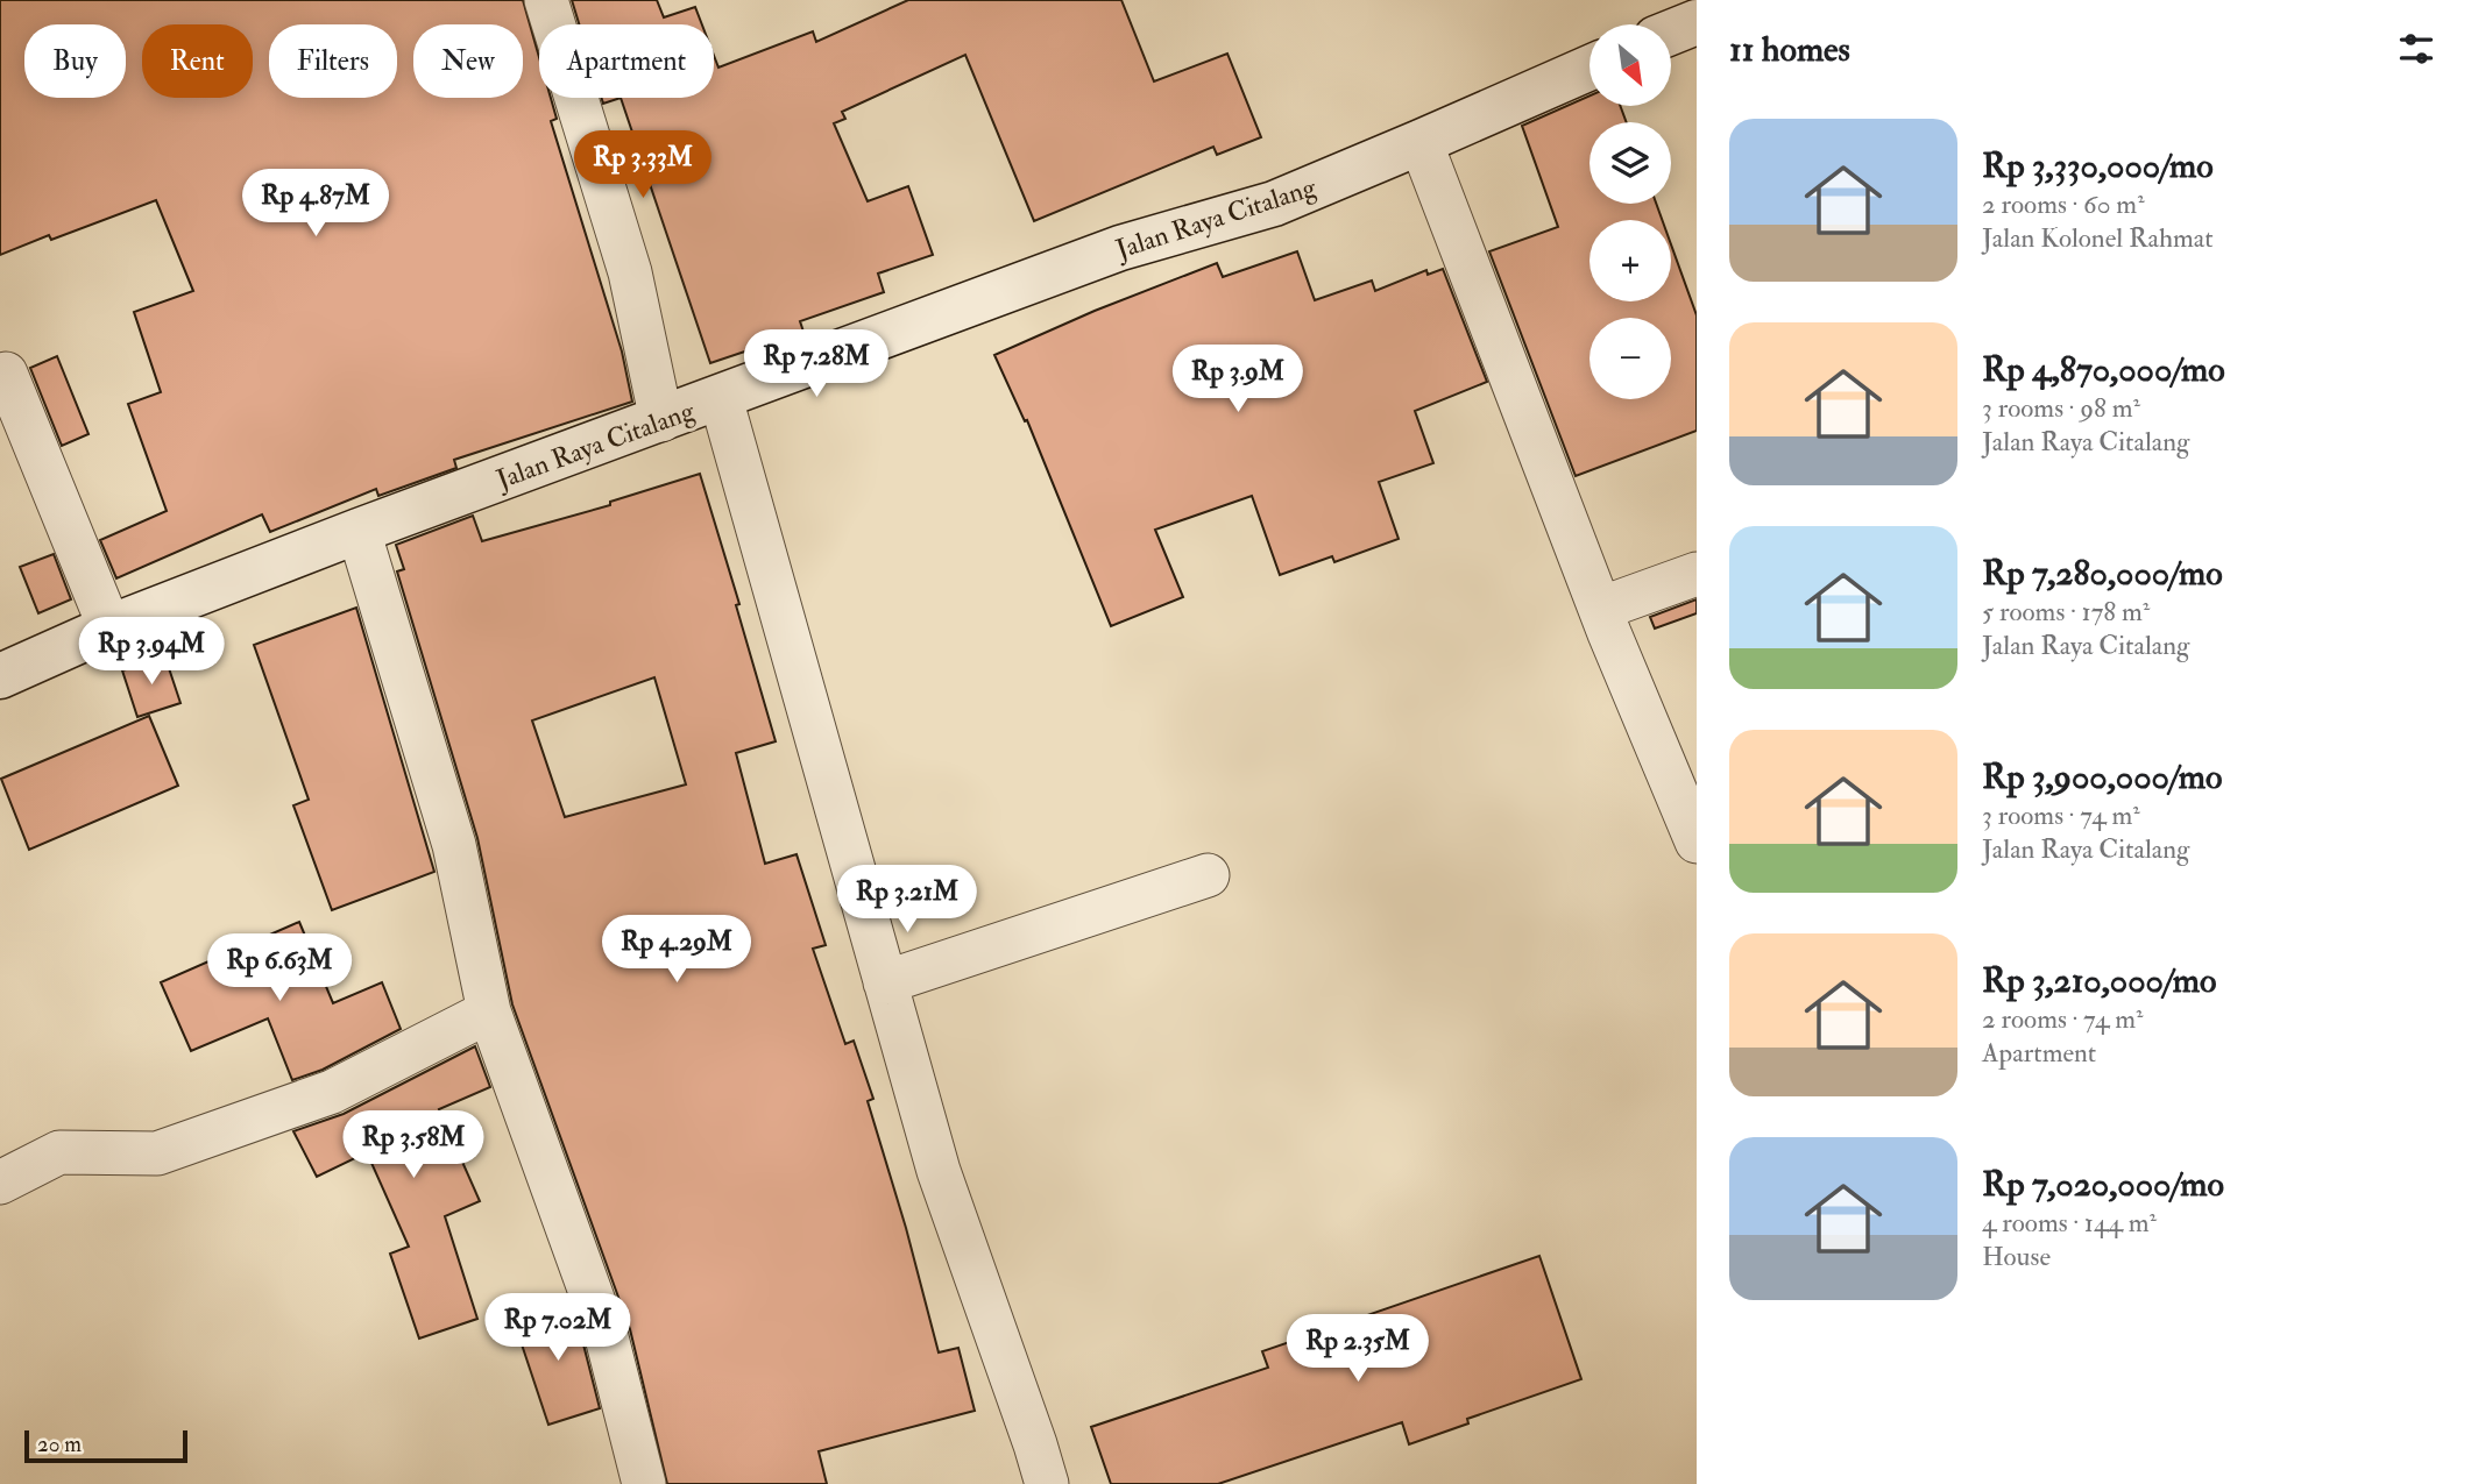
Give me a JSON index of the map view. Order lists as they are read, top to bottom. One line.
{"streets":{"street":["Jalan Raya Citalang"]},"scale_bar":"20 m","north":"bottom right","page":{"heading":"11 homes","map_buttons":["+","−"],"chip":["Buy","Rent","Filters","New","Apartment"],"list":[{"name":"Rp 3,330,000/mo","note":"2 rooms · 60 m² · Jalan Kolonel Rahmat"},{"name":"Rp 4,870,000/mo","note":"3 rooms · 98 m² · Jalan Raya Citalang"},{"name":"Rp 7,280,000/mo","note":"5 rooms · 178 m² · Jalan Raya Citalang"},{"name":"Rp 3,900,000/mo","note":"3 rooms · 74 m² · Jalan Raya Citalang"},{"name":"Rp 3,210,000/mo","note":"2 rooms · 74 m² · Apartment"},{"name":"Rp 7,020,000/mo","note":"4 rooms · 144 m² · House"}],"price":["Rp 3.33M","Rp 4.87M","Rp 7.28M","Rp 3.9M","Rp 3.94M","Rp 3.21M","Rp 4.29M","Rp 6.63M","Rp 3.58M","Rp 7.02M","Rp 2.35M"],"scale":"20 m"}}
